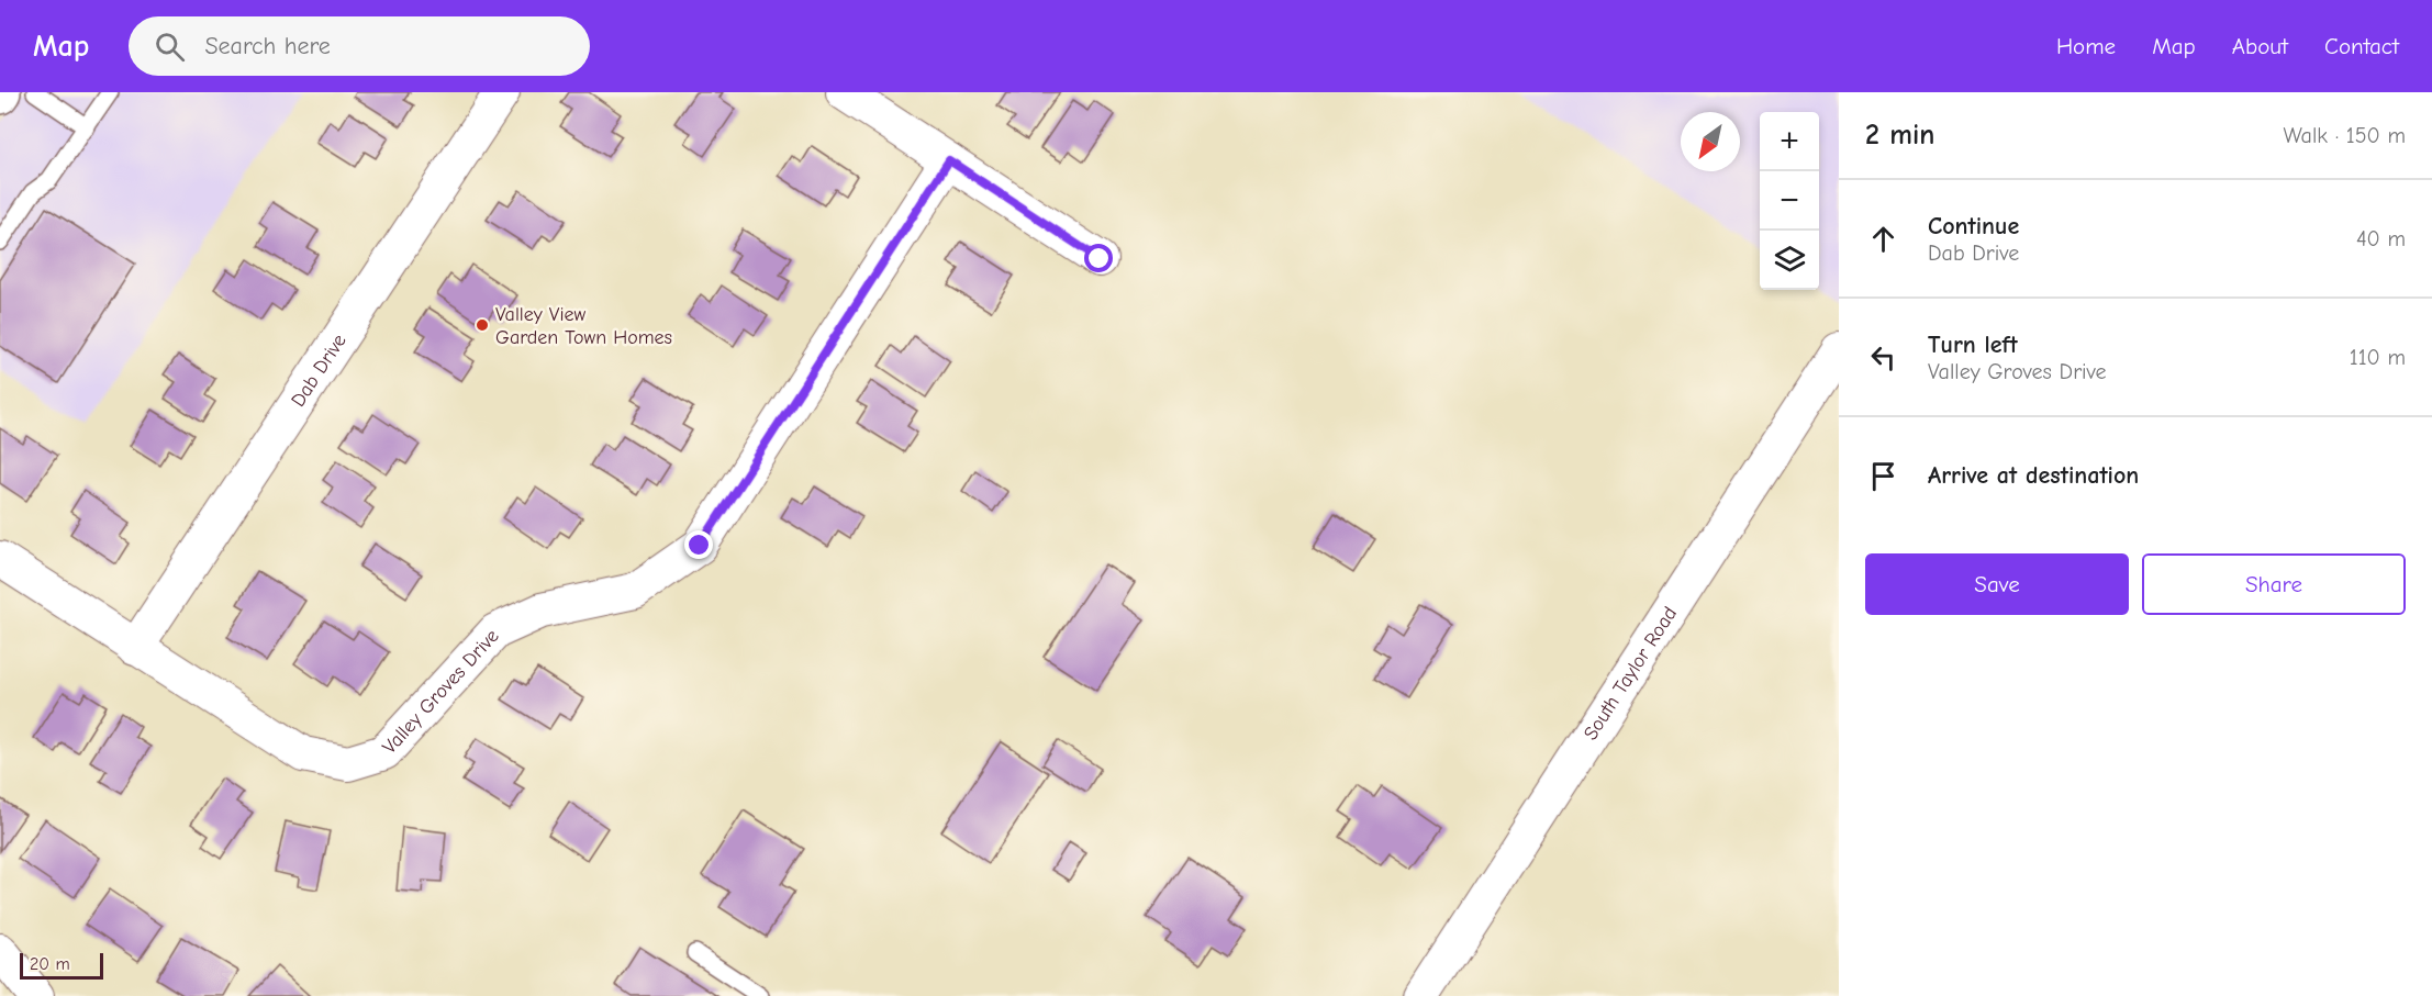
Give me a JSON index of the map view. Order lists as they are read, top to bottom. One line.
{"streets":{"street":["Dab Drive","South Taylor Road","Valley Groves Drive"]},"crossings":[["Dab Drive","Valley Groves Drive"]],"places":["Valley View Garden Town Homes"],"scale_bar":"20 m","north":"bottom left","page":{"header":"Map","search":"Search here","nav":["Home","Map","About","Contact"],"heading":["2 min","Walk · 150 m"],"map_buttons":["+","−"],"list":[["Continue","Dab Drive","40 m"],["Turn left","Valley Groves Drive","110 m"],"Arrive at destination"],"buttons":["Save","Share"],"scale":"20 m"}}
